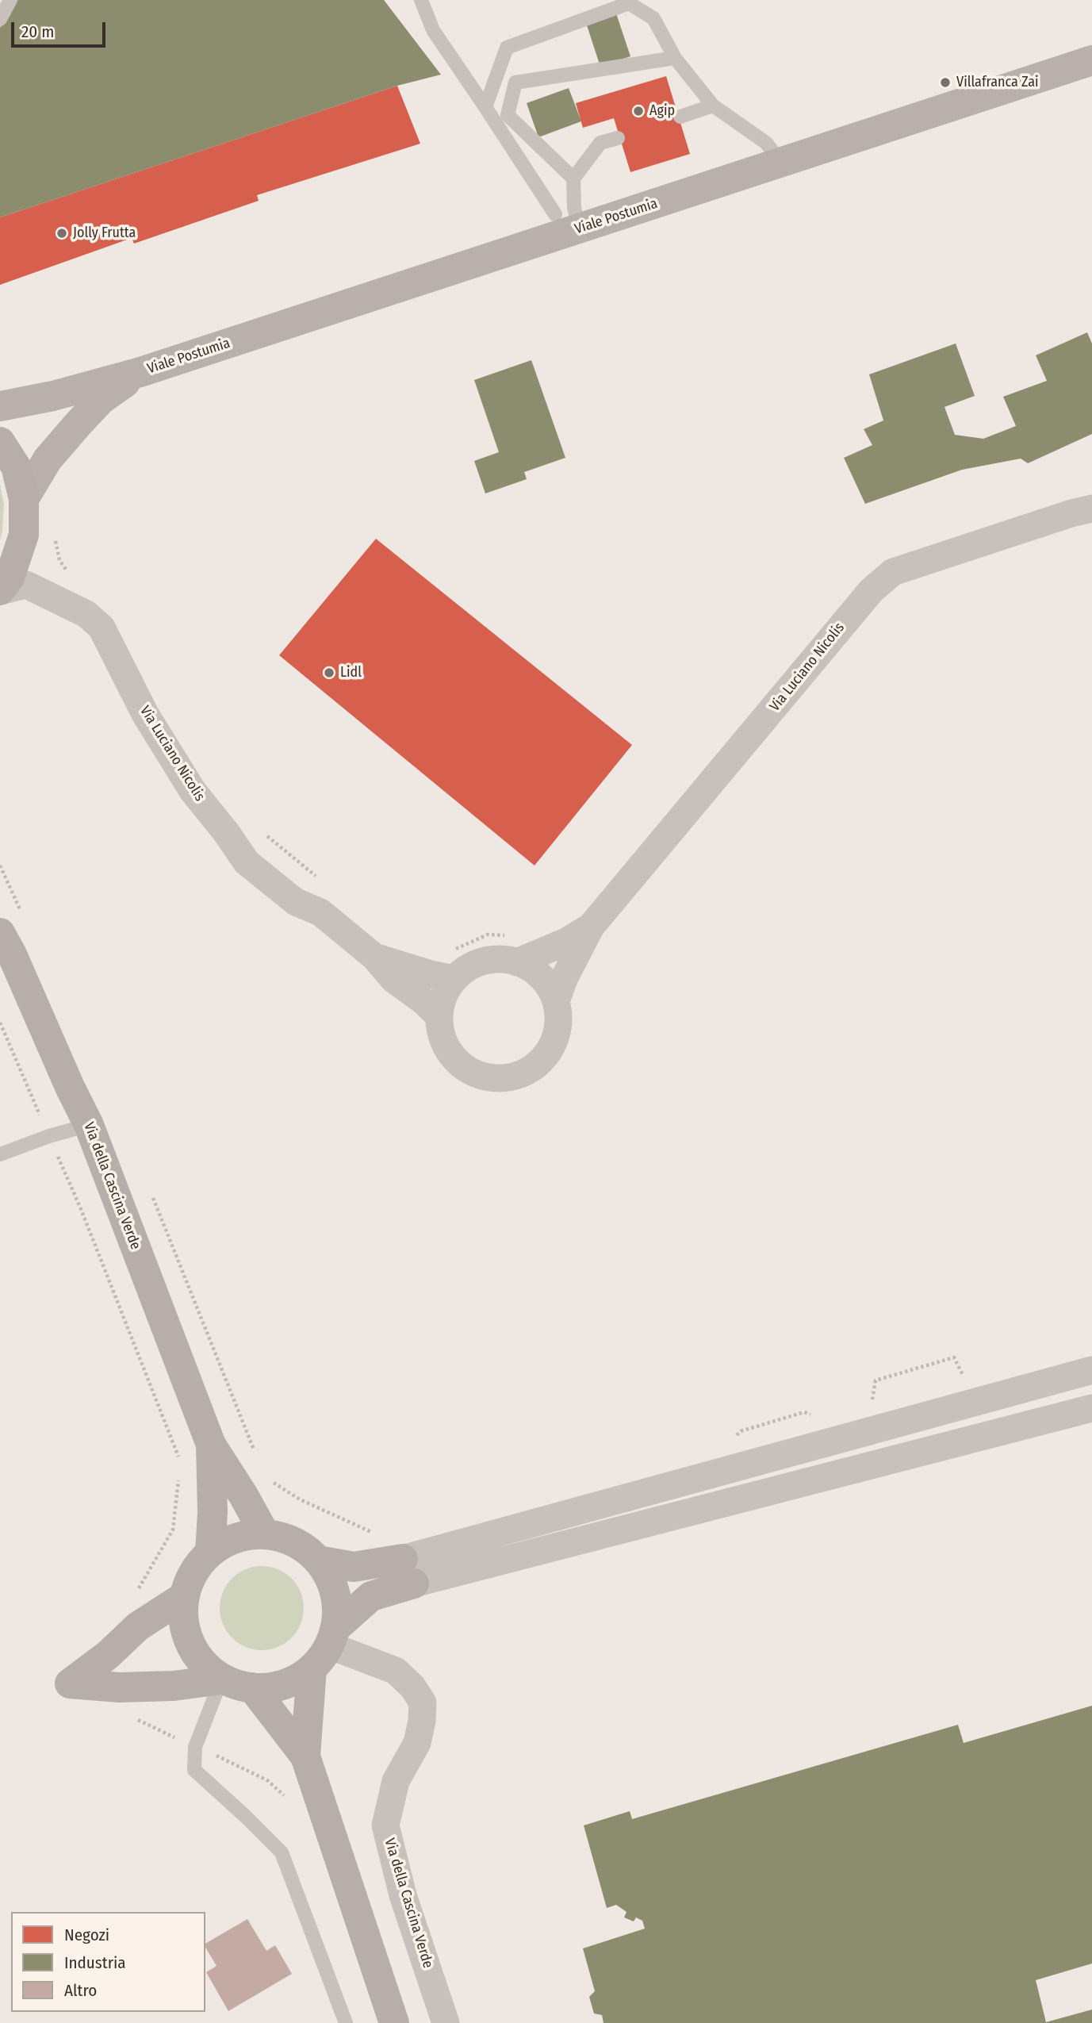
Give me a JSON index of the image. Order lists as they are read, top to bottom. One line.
{"streets":{"main road":["Viale Postumia","Via della Cascina Verde"],"street":["Via Luciano Nicolis"]},"places":["Villafranca Zai","Agip","Jolly Frutta","Lidl"],"legend":["Negozi","Industria","Altro"],"scale_bar":"20 m"}
